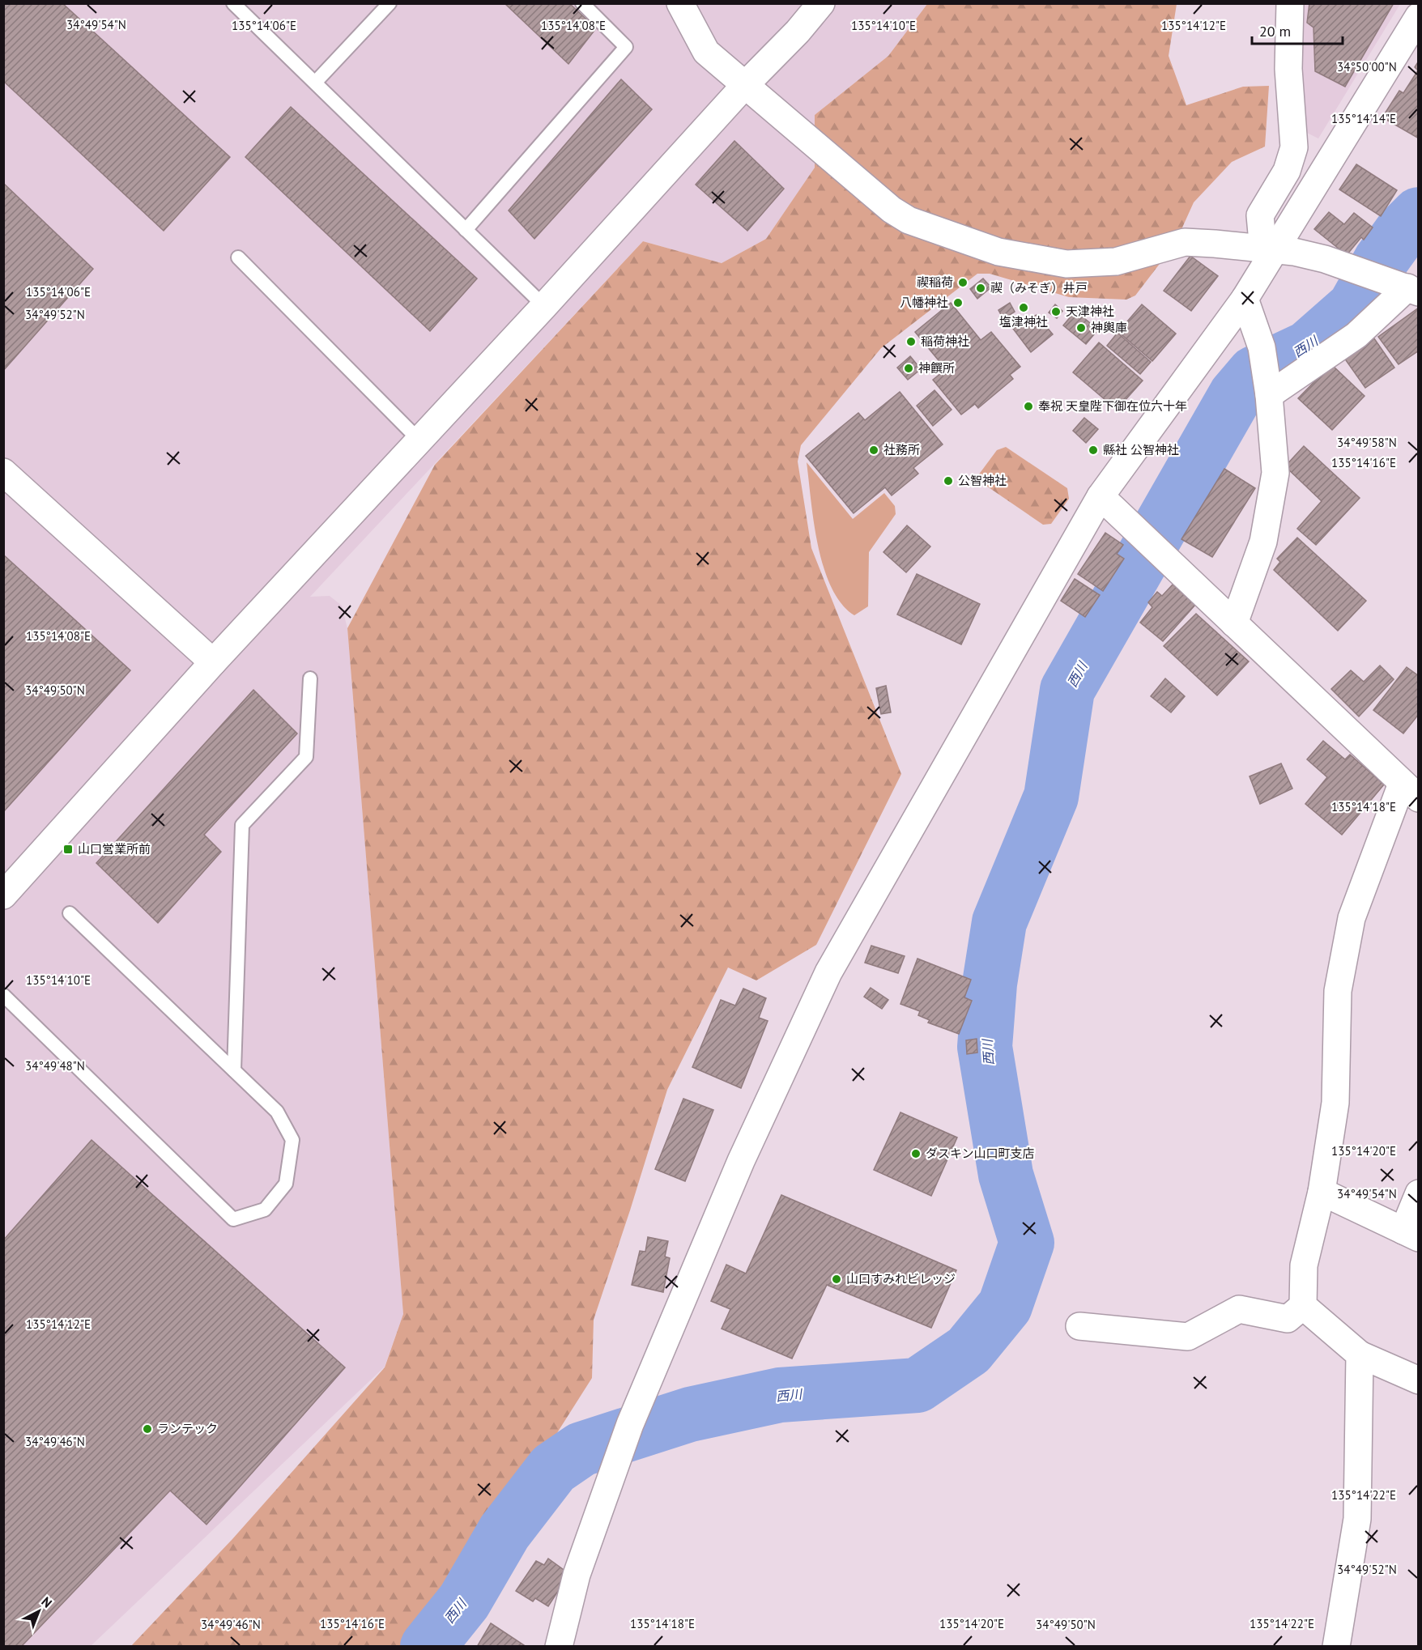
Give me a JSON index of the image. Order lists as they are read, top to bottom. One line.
{"water":["西川"],"places":{"other":["禊稲荷","禊（みそぎ）井戸","八幡神社","塩津神社","天津神社","神輿庫","稲荷神社","神饌所","奉祝 天皇陛下御在位六十年","社務所","縣社 公智神社","公智神社","ダスキン山口町支店","山口すみれビレッジ","ランテック"],"transit":["山口営業所前"]},"scale_bar":"20 m","north":"top right","coordinates":["34°49'54\"N","135°14'06\"E","135°14'10\"E","135°14'12\"E","135°14'08\"E","34°50'00\"N","135°14'14\"E","34°49'52\"N","34°49'58\"N","135°14'16\"E","34°49'50\"N","135°14'18\"E","34°49'48\"N","135°14'20\"E","34°49'46\"N","135°14'22\"E"]}
